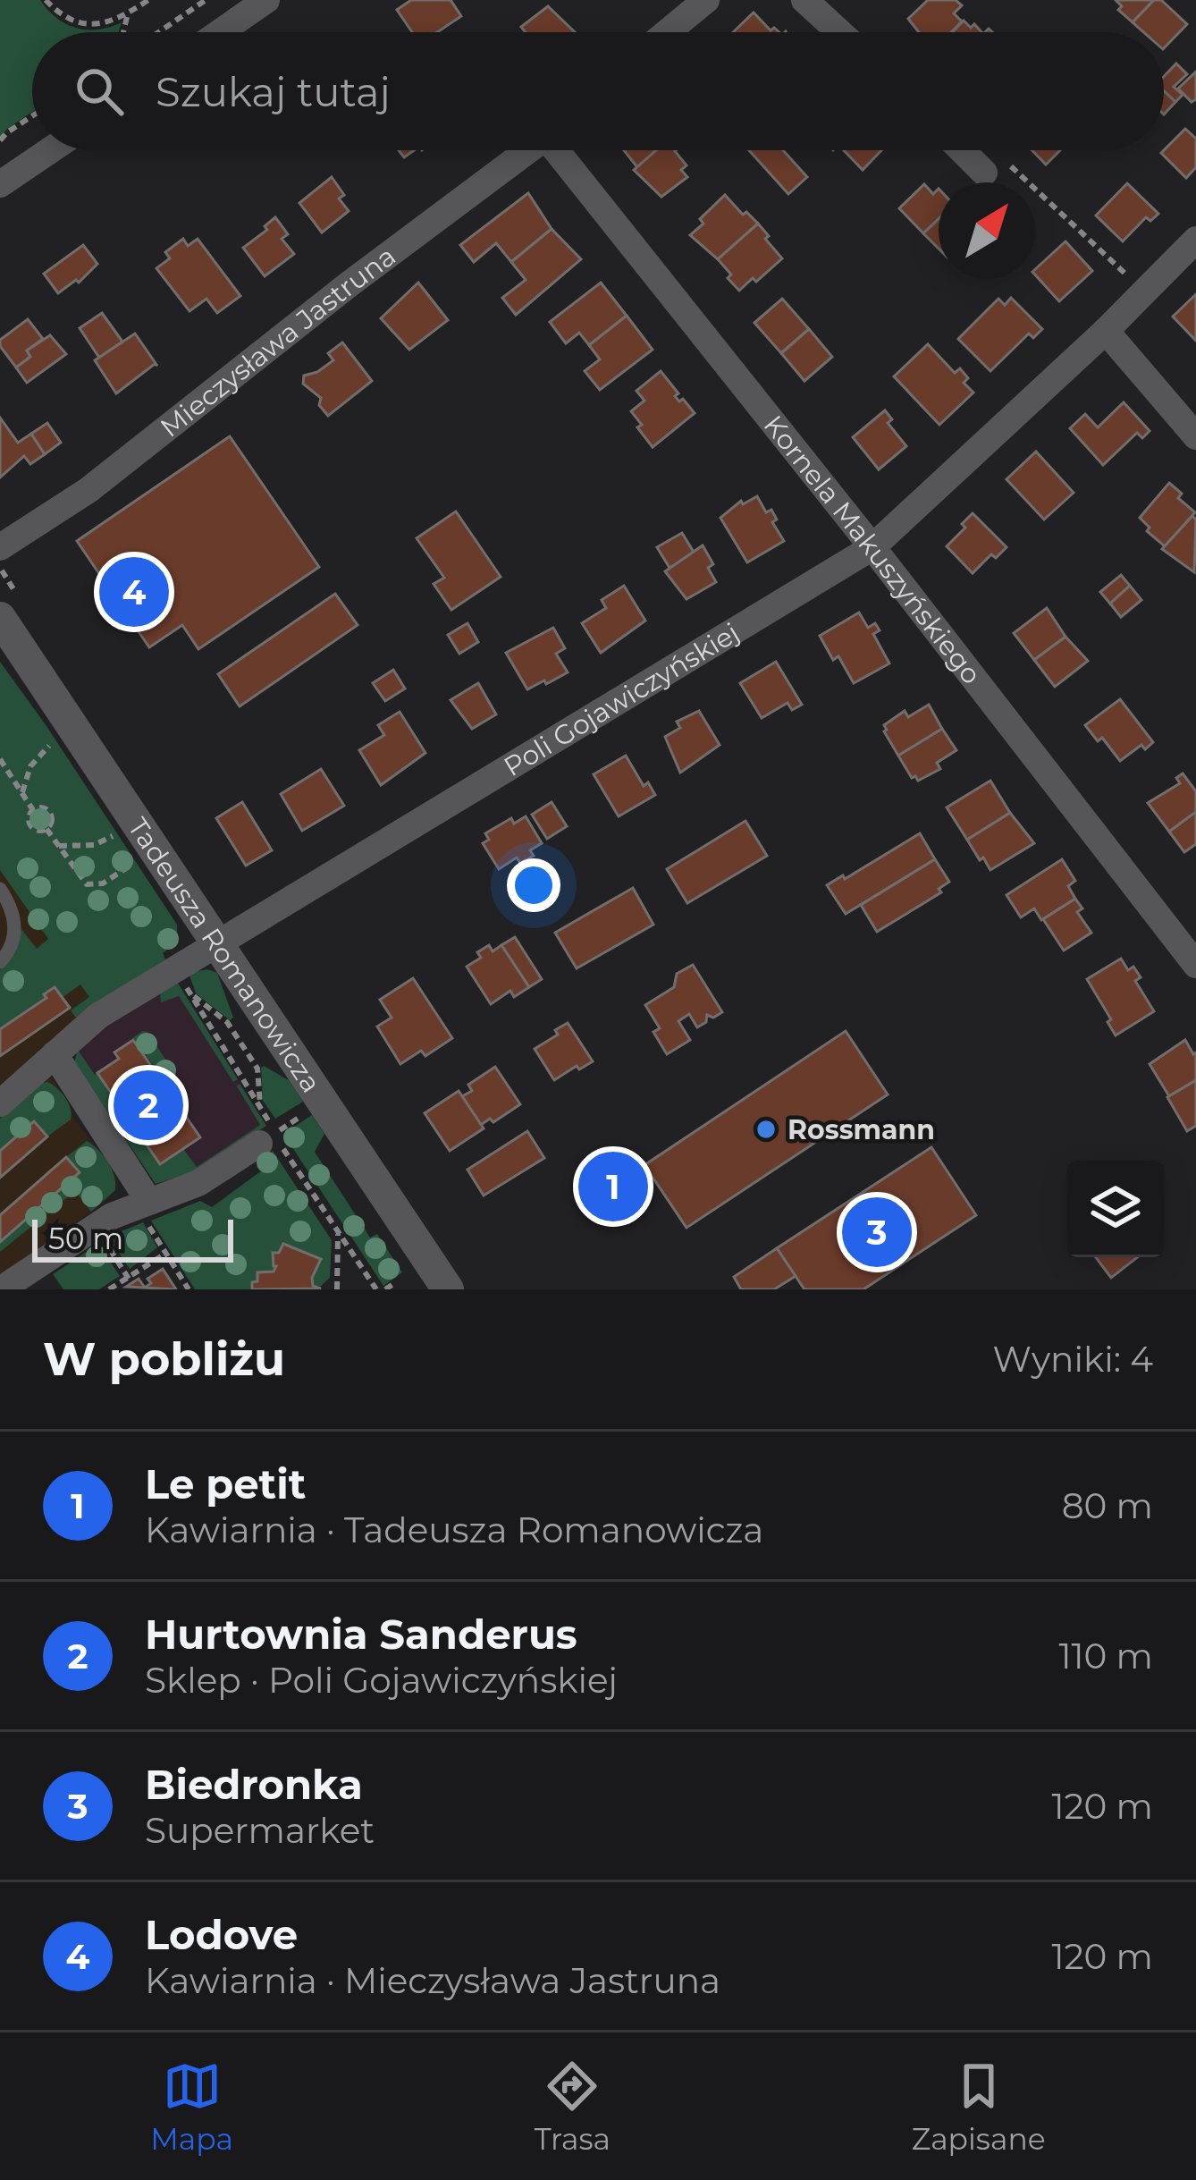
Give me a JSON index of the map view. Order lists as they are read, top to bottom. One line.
{"streets":{"street":["Mieczysława Jastruna","Kornela Makuszyńskiego","Poli Gojawiczyńskiej","Tadeusza Romanowicza"]},"crossings":[["Kornela Makuszyńskiego","Poli Gojawiczyńskiej"],["Poli Gojawiczyńskiej","Tadeusza Romanowicza"]],"places":["Rossmann"],"scale_bar":"50 m","north":"top right","page":{"search":"Szukaj tutaj","pins":["4","2","1","3"],"scale":"50 m","heading":["W pobliżu","Wyniki: 4"],"list":[{"mark":"1","name":"Le petit","note":"Kawiarnia · Tadeusza Romanowicza","value":"80 m"},{"mark":"2","name":"Hurtownia Sanderus","note":"Sklep · Poli Gojawiczyńskiej","value":"110 m"},{"mark":"3","name":"Biedronka","note":"Supermarket","value":"120 m"},{"mark":"4","name":"Lodove","note":"Kawiarnia · Mieczysława Jastruna","value":"120 m"}],"nav":["Mapa","Trasa","Zapisane"]}}
